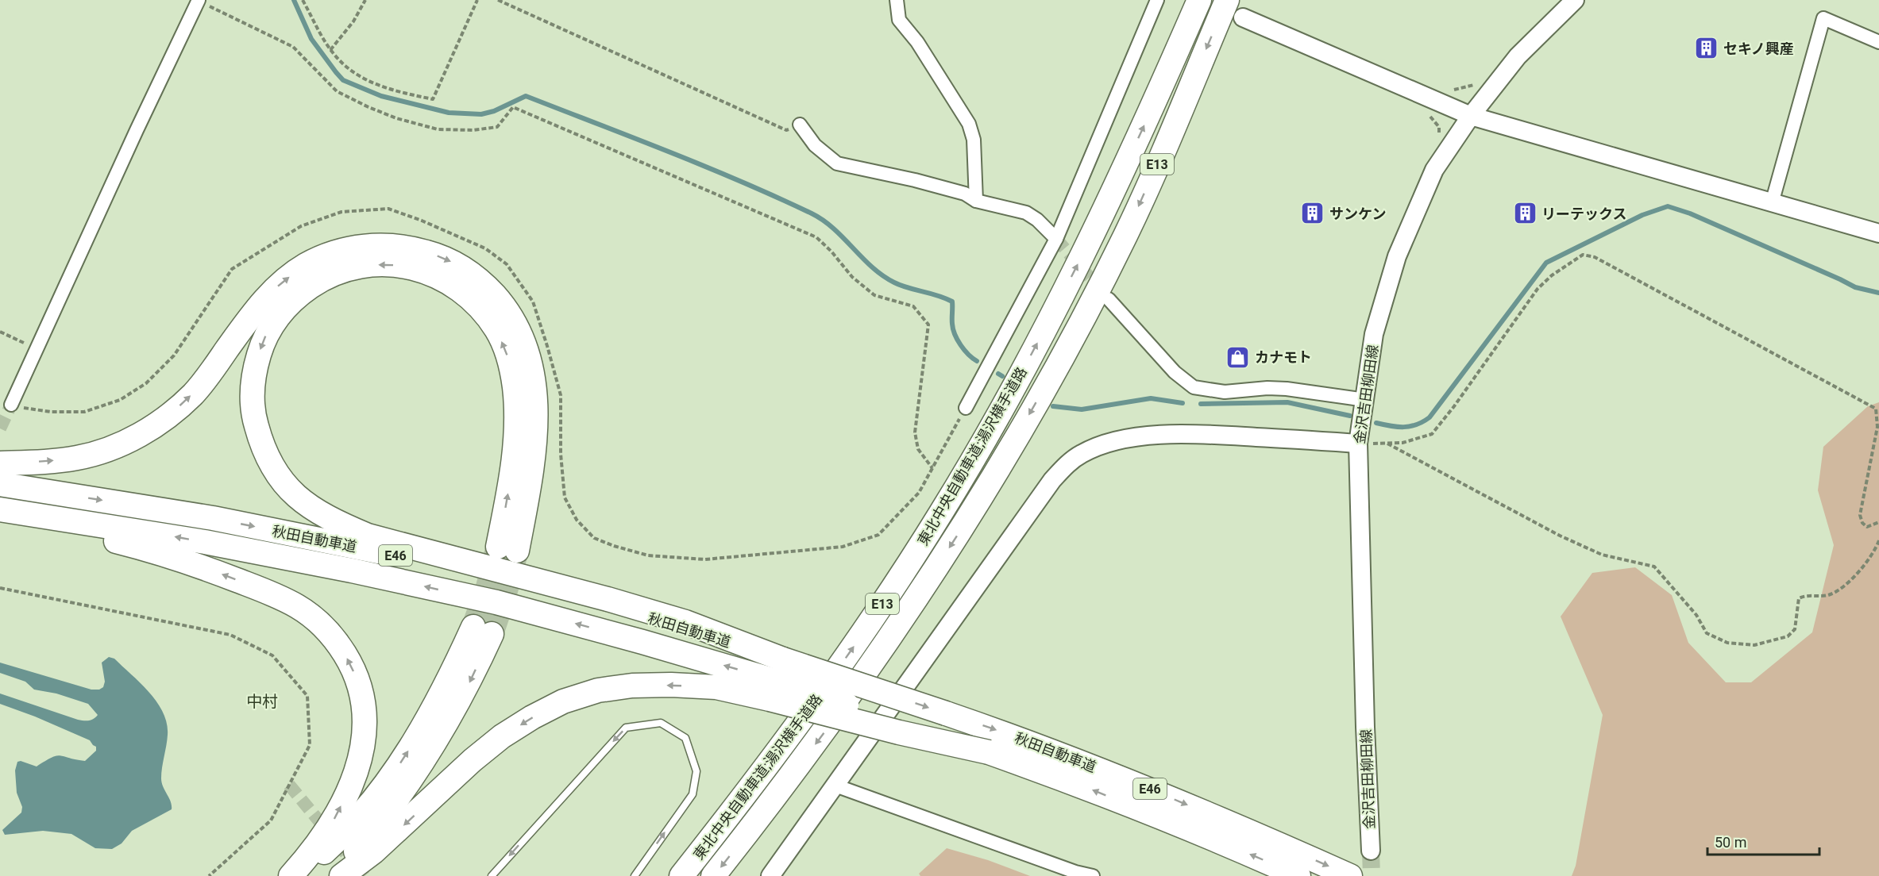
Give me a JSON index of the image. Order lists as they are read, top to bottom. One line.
{"streets":{"highway":["E13","東北中央自動車道;湯沢横手道路","秋田自動車道","E46"],"street":["金沢吉田柳田線"]},"districts":["中村"],"places":{"building":["セキノ興産","サンケン","リーテックス"],"shop":["カナモト"]},"scale_bar":"50 m"}
